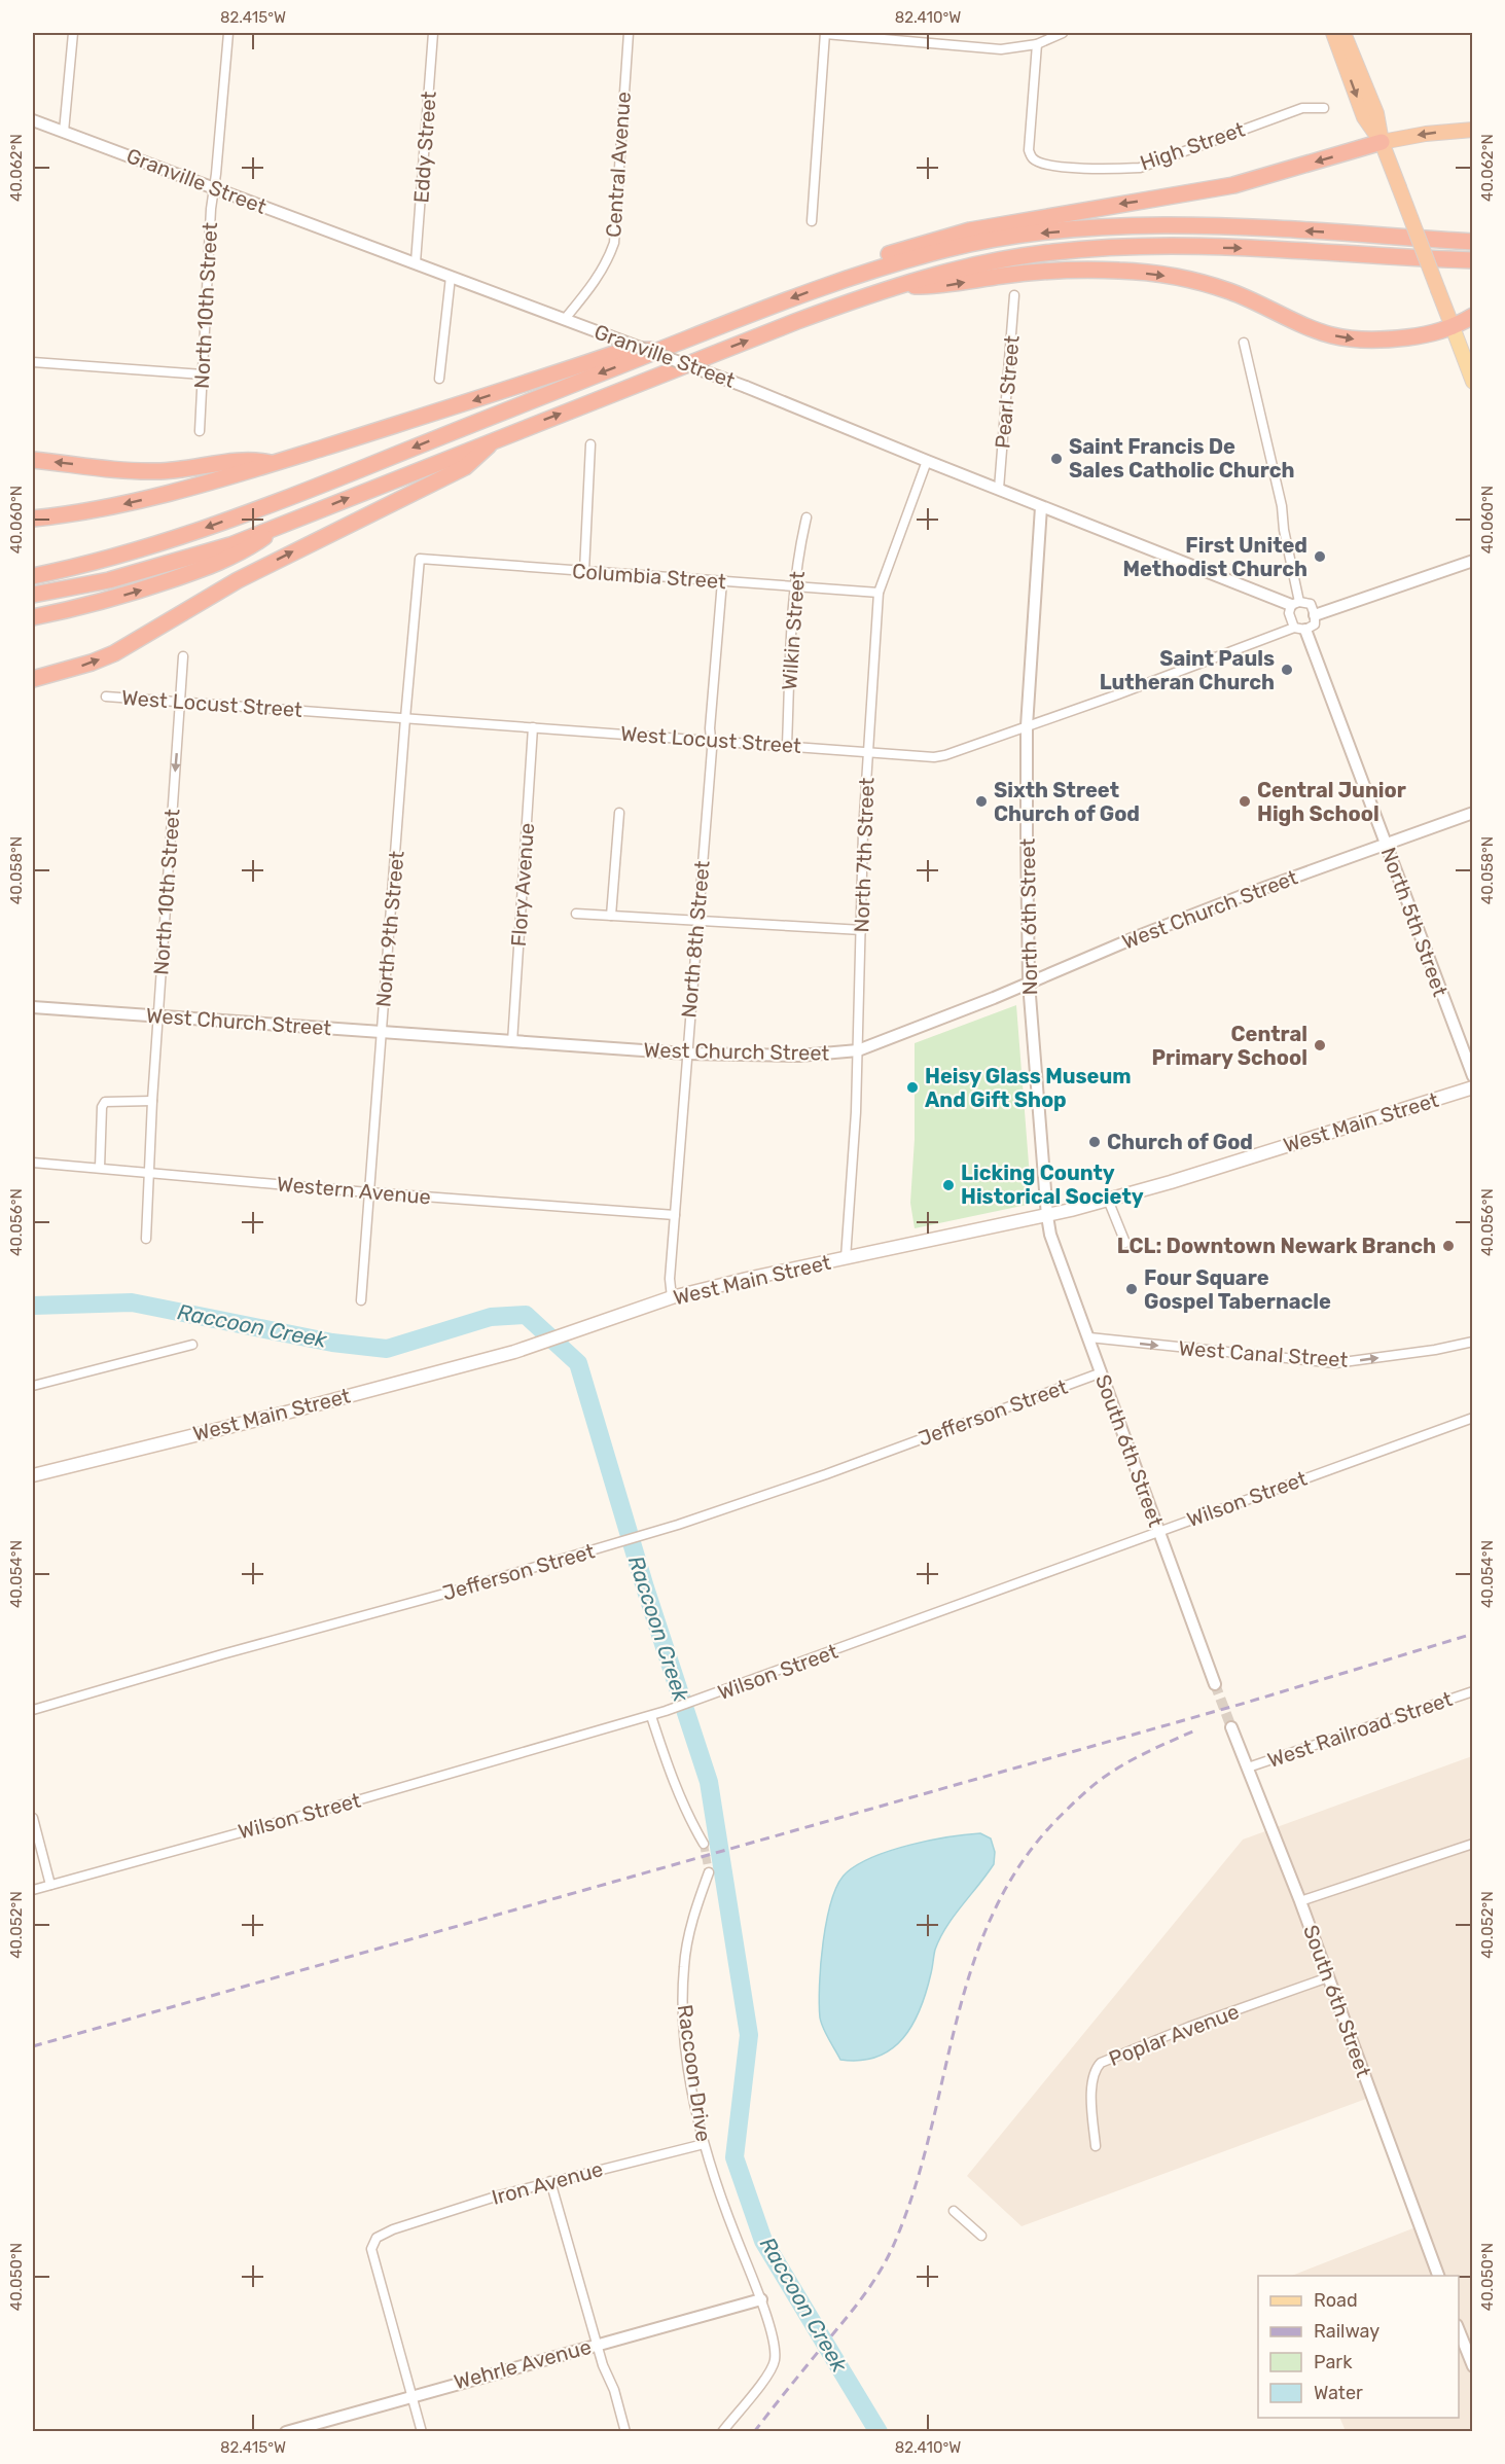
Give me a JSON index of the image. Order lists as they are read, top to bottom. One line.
{"streets":{"main road":["West Main Street"],"street":["High Street","Eddy Street","Central Avenue","Granville Street","North 10th Street","Pearl Street","Columbia Street","Wilkin Street","West Locust Street","North 7th Street","Flory Avenue","West Church Street","North 6th Street","North 5th Street","North 9th Street","North 8th Street","Western Avenue","West Canal Street","Jefferson Street","South 6th Street","Wilson Street","West Railroad Street","Poplar Avenue","Raccoon Drive","Iron Avenue","Wehrle Avenue"]},"crossings":[["Eddy Street","Granville Street"],["Central Avenue","Granville Street"],["Granville Street","North 10th Street"],["Granville Street","Pearl Street"],["Granville Street","West Locust Street"],["Granville Street","North 7th Street"],["Granville Street","North 6th Street"],["Granville Street","North 5th Street"],["North 10th Street","West Locust Street"],["North 10th Street","West Church Street"],["North 10th Street","Western Avenue"],["Columbia Street","Wilkin Street"],["Columbia Street","North 7th Street"],["Columbia Street","North 9th Street"],["Columbia Street","North 8th Street"],["Wilkin Street","West Locust Street"],["West Locust Street","North 7th Street"],["West Locust Street","Flory Avenue"],["West Locust Street","North 6th Street"],["West Locust Street","North 5th Street"],["West Locust Street","North 9th Street"],["West Locust Street","North 8th Street"],["North 7th Street","West Church Street"],["North 7th Street","West Main Street"],["Flory Avenue","West Church Street"],["West Church Street","North 6th Street"],["West Church Street","North 5th Street"],["West Church Street","North 9th Street"],["West Church Street","North 8th Street"],["North 6th Street","West Main Street"],["North 6th Street","South 6th Street"],["North 9th Street","Western Avenue"],["North 8th Street","West Main Street"],["North 8th Street","Western Avenue"],["West Main Street","South 6th Street"],["West Canal Street","South 6th Street"],["Jefferson Street","South 6th Street"],["South 6th Street","Wilson Street"],["South 6th Street","West Railroad Street"],["South 6th Street","Poplar Avenue"],["Raccoon Drive","Iron Avenue"],["Raccoon Drive","Wehrle Avenue"],["Iron Avenue","Wehrle Avenue"]],"one_way":["West Canal Street"],"water":["Raccoon Creek"],"places":["Saint Francis De Sales Catholic Church","First United Methodist Church","Saint Pauls Lutheran Church","Sixth Street Church of God","Central Junior High School","Central Primary School","Heisy Glass Museum And Gift Shop","Church of God","Licking County Historical Society","LCL: Downtown Newark Branch","Four Square Gospel Tabernacle"],"legend":["Road","Railway","Park","Water"],"coordinates":["82.415°W","82.410°W","40.062°N","40.060°N","40.058°N","40.056°N","40.054°N","40.052°N","40.050°N"]}
